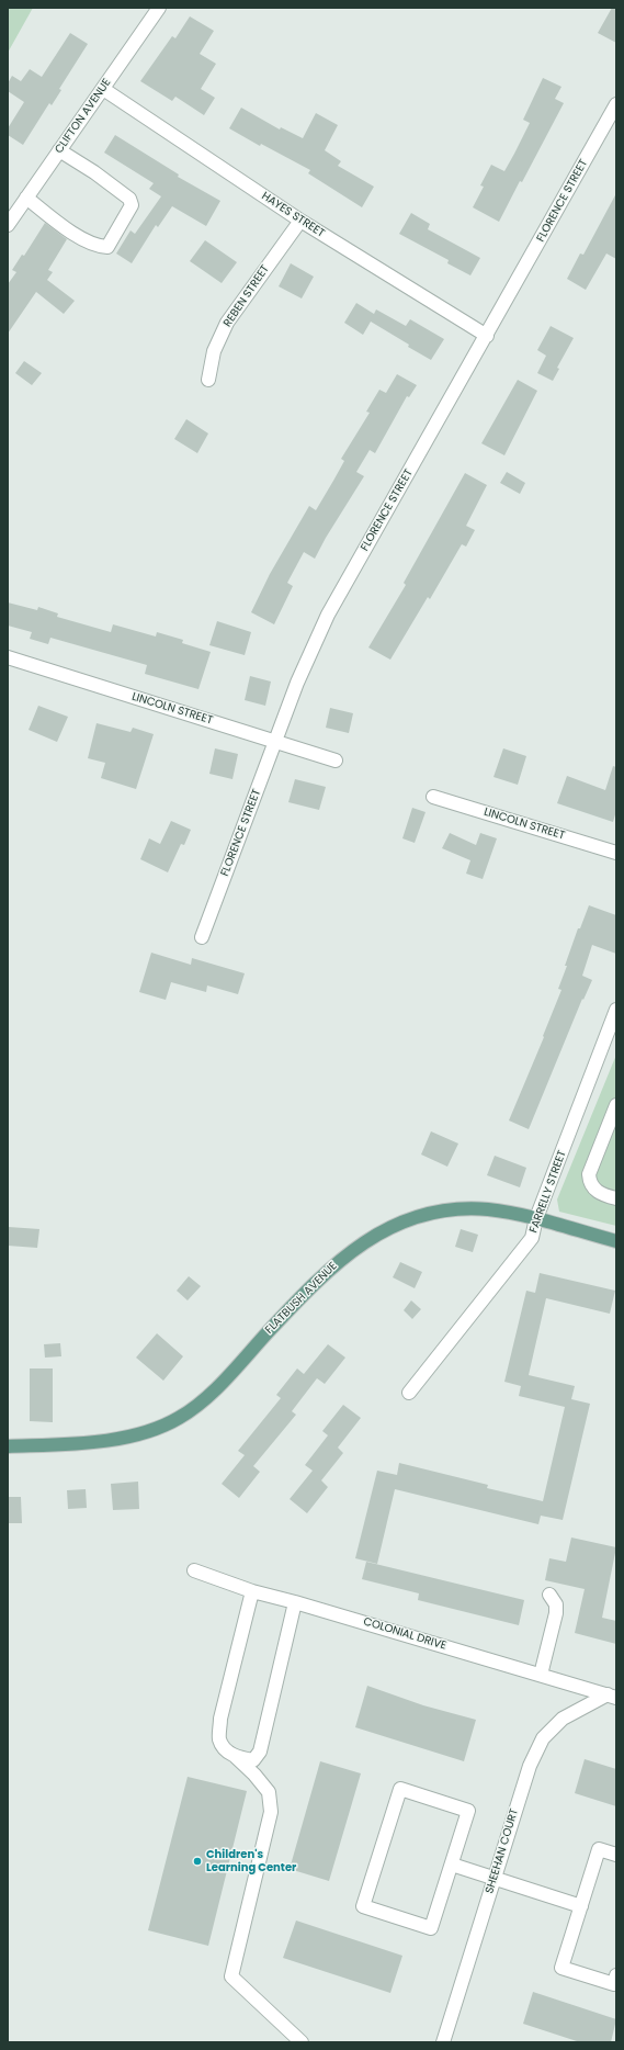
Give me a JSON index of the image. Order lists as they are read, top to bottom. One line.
{"streets":{"main road":["FLATBUSH AVENUE"],"street":["CLIFTON AVENUE","FLORENCE STREET","HAYES STREET","REBEN STREET","LINCOLN STREET","FARRELLY STREET","COLONIAL DRIVE","SHEEHAN COURT"]},"crossings":[["CLIFTON AVENUE","HAYES STREET"],["FLORENCE STREET","HAYES STREET"],["FLORENCE STREET","LINCOLN STREET"],["HAYES STREET","REBEN STREET"],["FARRELLY STREET","FLATBUSH AVENUE"],["COLONIAL DRIVE","SHEEHAN COURT"]],"places":["Children's Learning Center"]}
